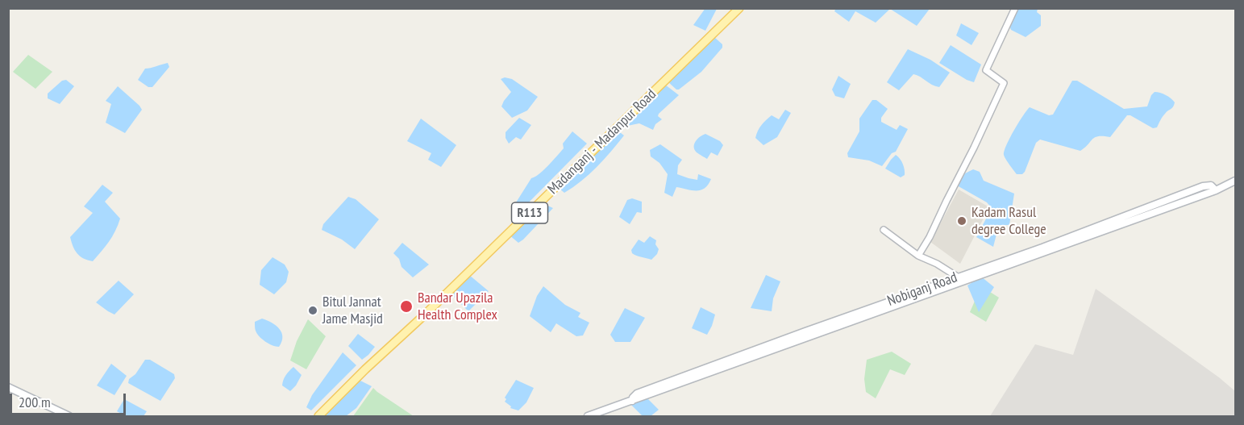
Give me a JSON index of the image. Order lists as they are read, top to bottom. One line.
{"streets":{"main road":["Madanganj - Madanpur Road","R113","Nobiganj Road"]},"places":["Kadam Rasul degree College","Bandar Upazila Health Complex","Bitul Jannat Jame Masjid"],"scale_bar":"200 m"}
